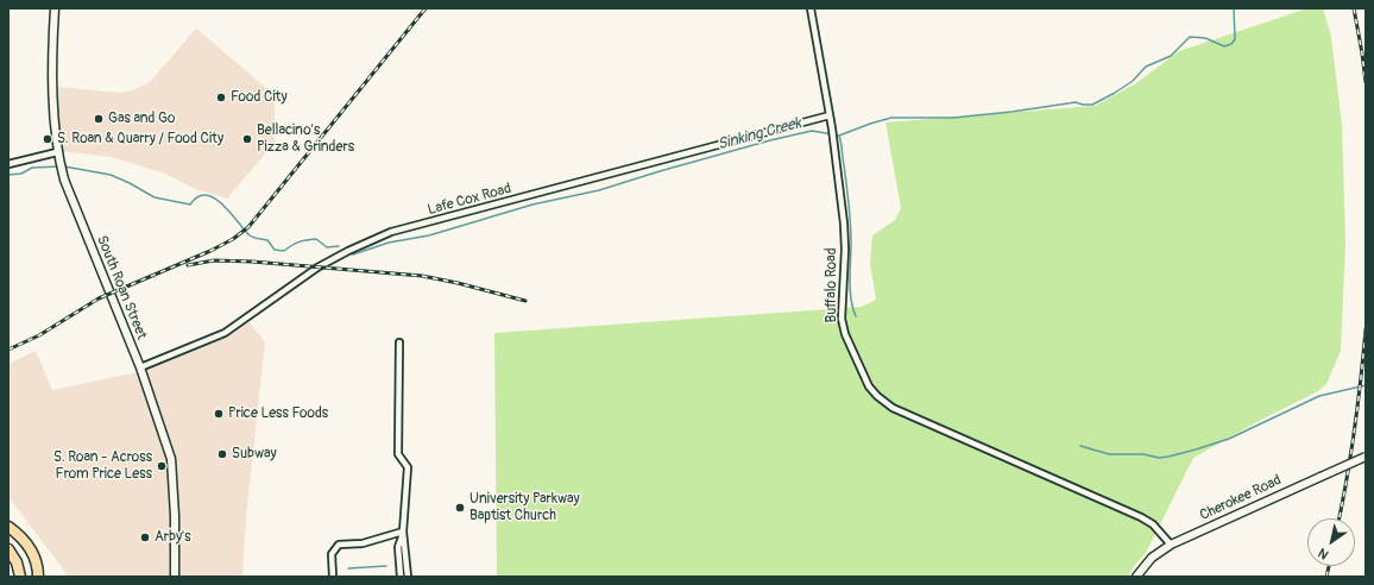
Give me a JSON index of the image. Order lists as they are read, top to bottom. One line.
{"streets":{"main road":["South Roan Street","Cherokee Road"],"street":["Lafe Cox Road","Buffalo Road"]},"crossings":[["Lafe Cox Road","Buffalo Road"],["Lafe Cox Road","South Roan Street"],["Buffalo Road","Cherokee Road"]],"water":["Sinking Creek"],"places":["Food City","Gas and Go","S. Roan & Quarry / Food City","Bellacino's Pizza & Grinders","Price Less Foods","Subway","S. Roan - Across From Price Less","University Parkway Baptist Church","Arby's"],"north":"bottom left"}
